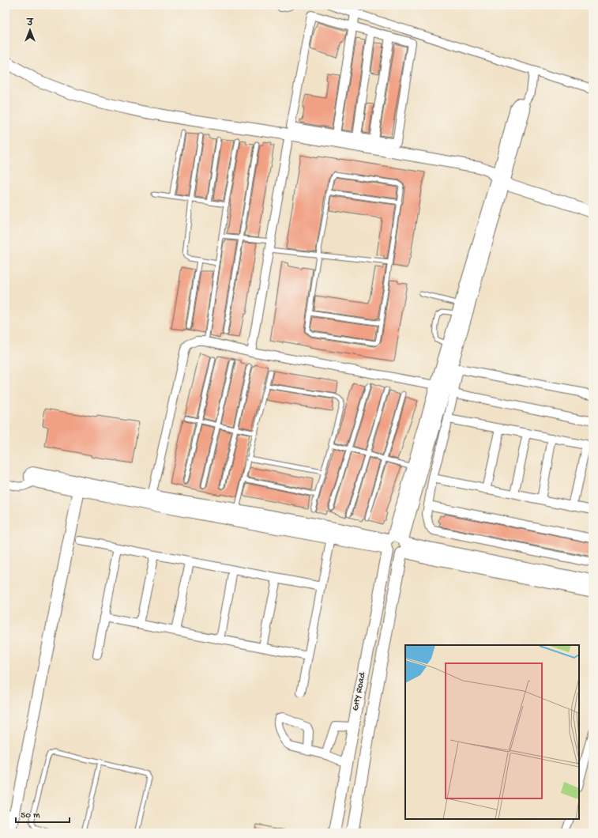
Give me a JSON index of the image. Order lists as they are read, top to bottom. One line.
{"streets":{"street":["GHY Road"]},"scale_bar":"50 m","north":"top"}
